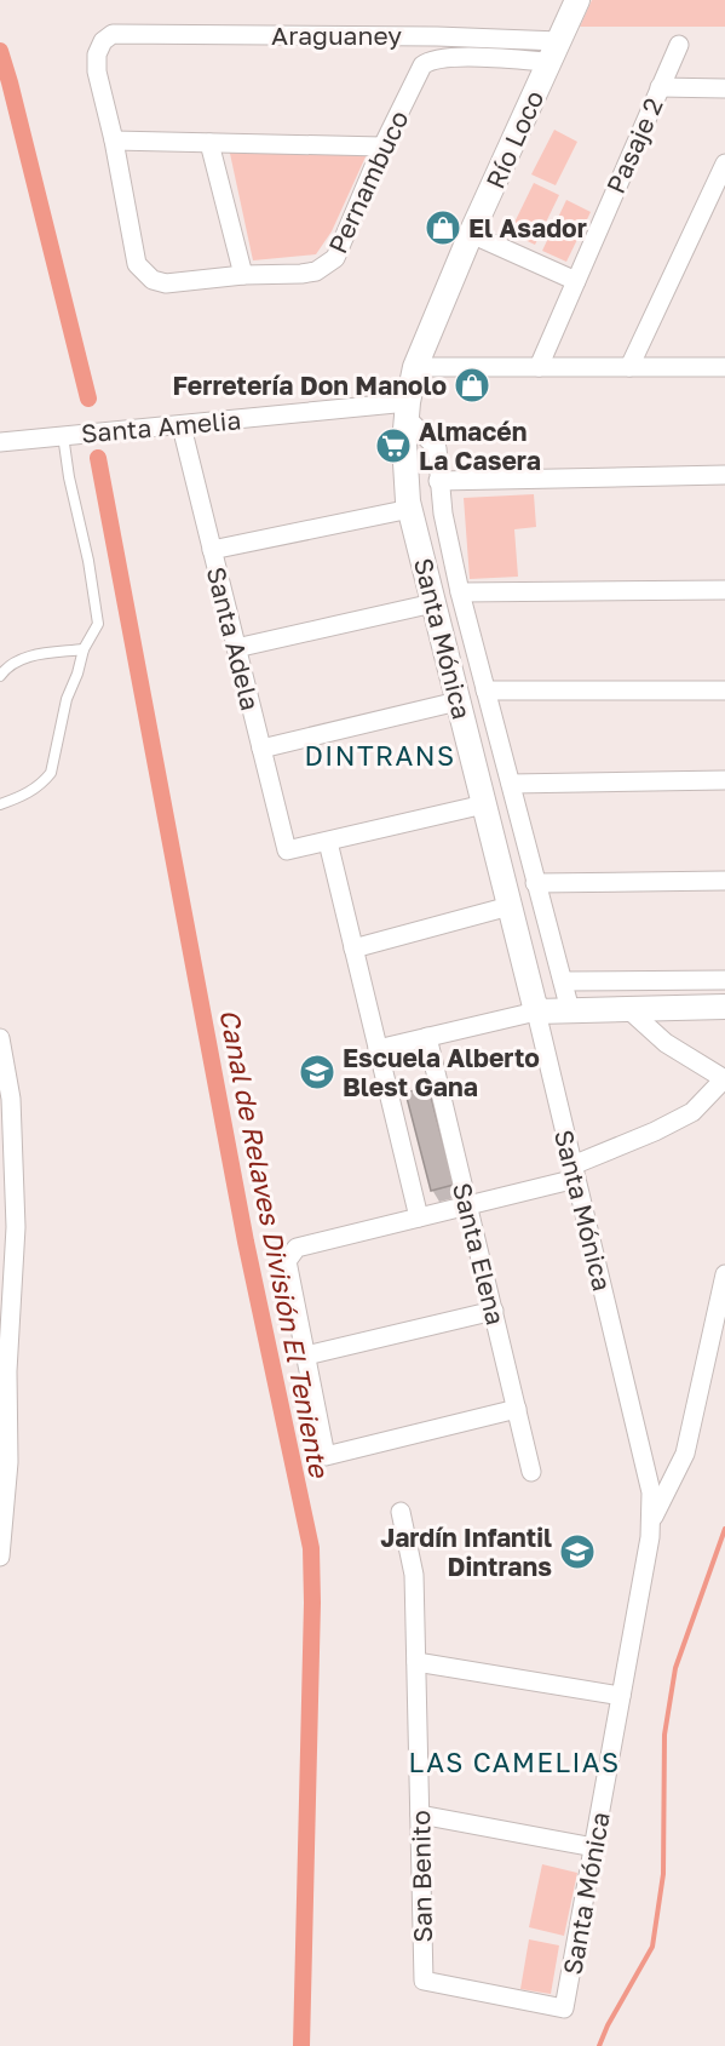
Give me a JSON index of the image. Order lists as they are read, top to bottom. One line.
{"streets":{"street":["Araguaney","Río Loco","Pasaje 2","Pernambuco","Santa Amelia","Santa Adela","Santa Mónica","Santa Elena","San Benito"]},"crossings":[["Araguaney","Río Loco"],["Araguaney","Pernambuco"],["Río Loco","Pernambuco"],["Río Loco","Santa Amelia"],["Río Loco","Santa Mónica"],["Santa Amelia","Santa Adela"],["Santa Amelia","Santa Mónica"],["Santa Mónica","San Benito"]],"districts":["DINTRANS","LAS CAMELIAS"],"water":["Canal de Relaves División El Teniente"],"places":{"shop":["El Asador","Ferretería Don Manolo"],"supermarket":["Almacén La Casera"],"school or university":["Escuela Alberto Blest Gana","Jardín Infantil Dintrans"]}}
